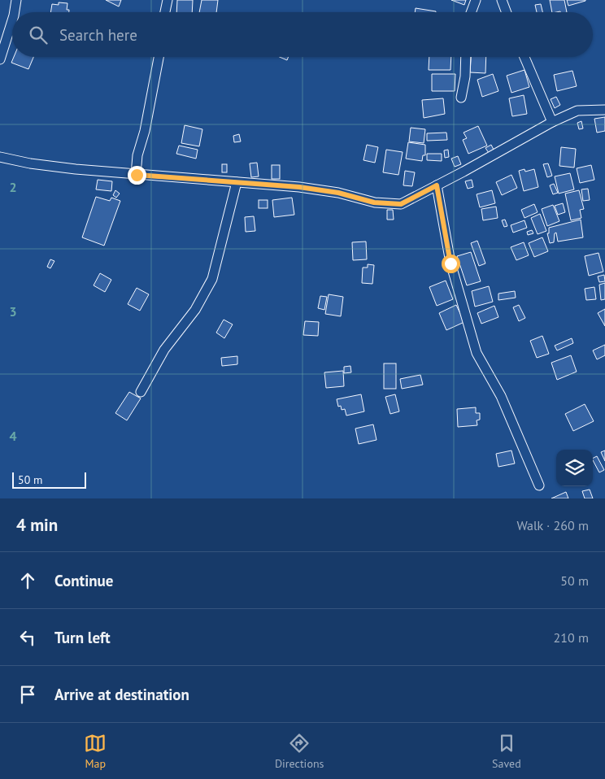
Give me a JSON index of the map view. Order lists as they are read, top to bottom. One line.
{"scale_bar":"50 m","page":{"search":"Search here","scale":"50 m","heading":["4 min","Walk · 260 m"],"list":[["Continue","50 m"],["Turn left","210 m"],"Arrive at destination"],"nav":["Map","Directions","Saved"]},"grid":{"rows":["2","3","4"]}}
